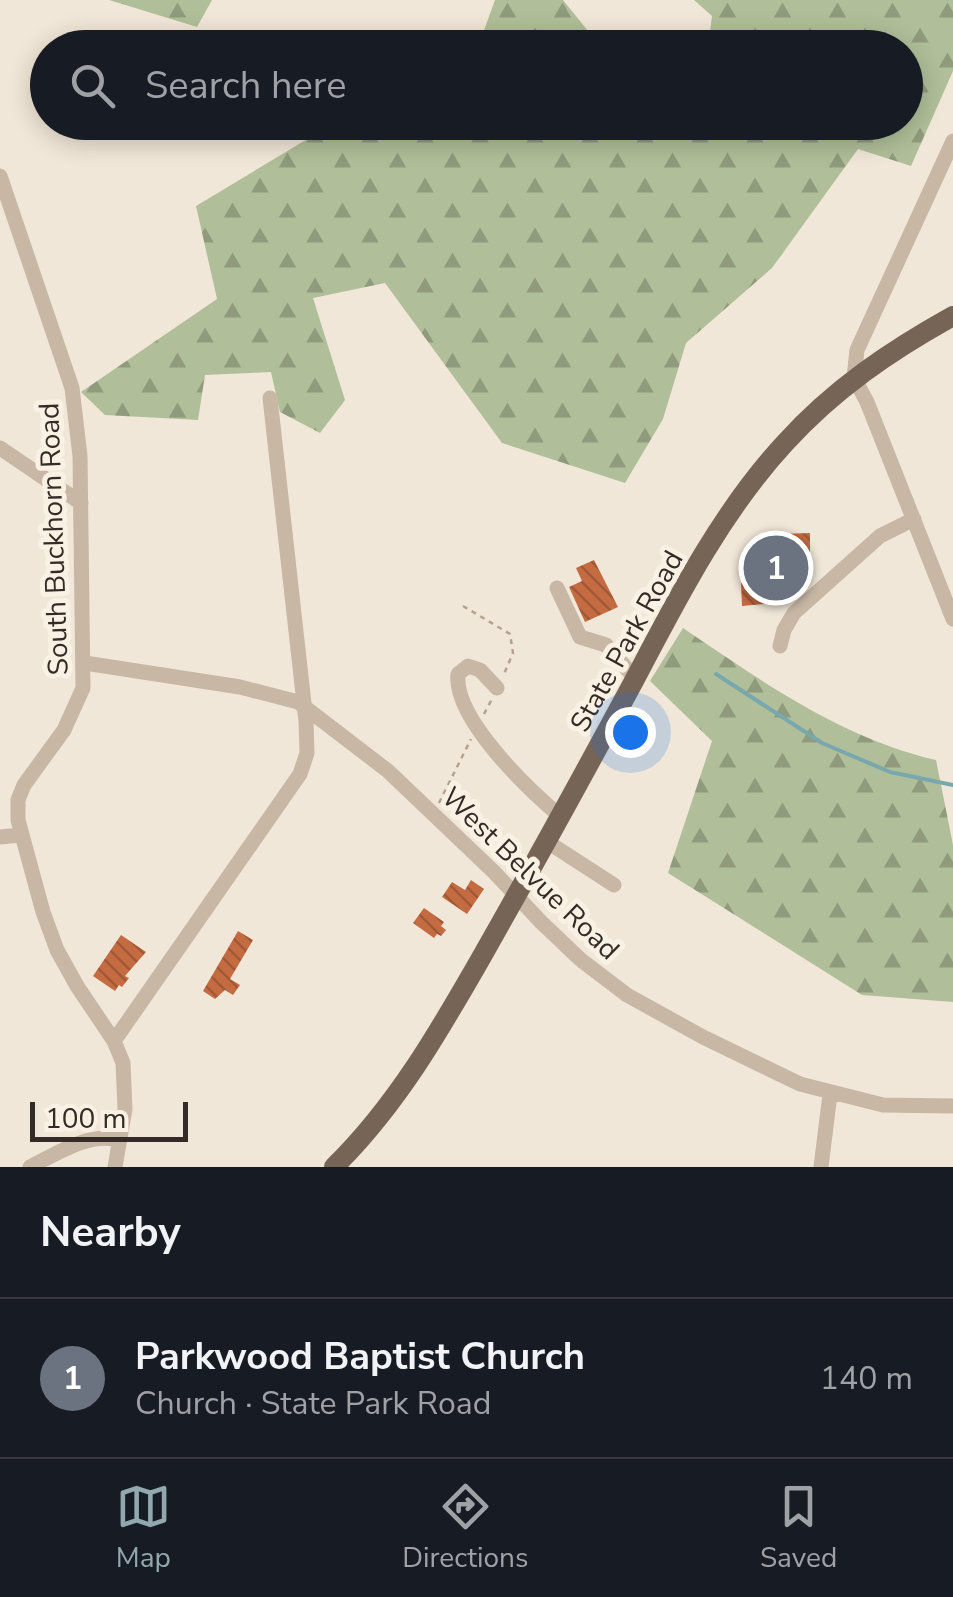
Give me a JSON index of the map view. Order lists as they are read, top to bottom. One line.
{"streets":{"main road":["State Park Road"],"street":["South Buckhorn Road","West Belvue Road"]},"crossings":[["South Buckhorn Road","West Belvue Road"],["State Park Road","West Belvue Road"]],"scale_bar":"100 m","page":{"search":"Search here","pins":"1","scale":"100 m","heading":"Nearby","list":[{"mark":"1","name":"Parkwood Baptist Church","note":"Church · State Park Road","value":"140 m"}],"nav":["Map","Directions","Saved"]}}
